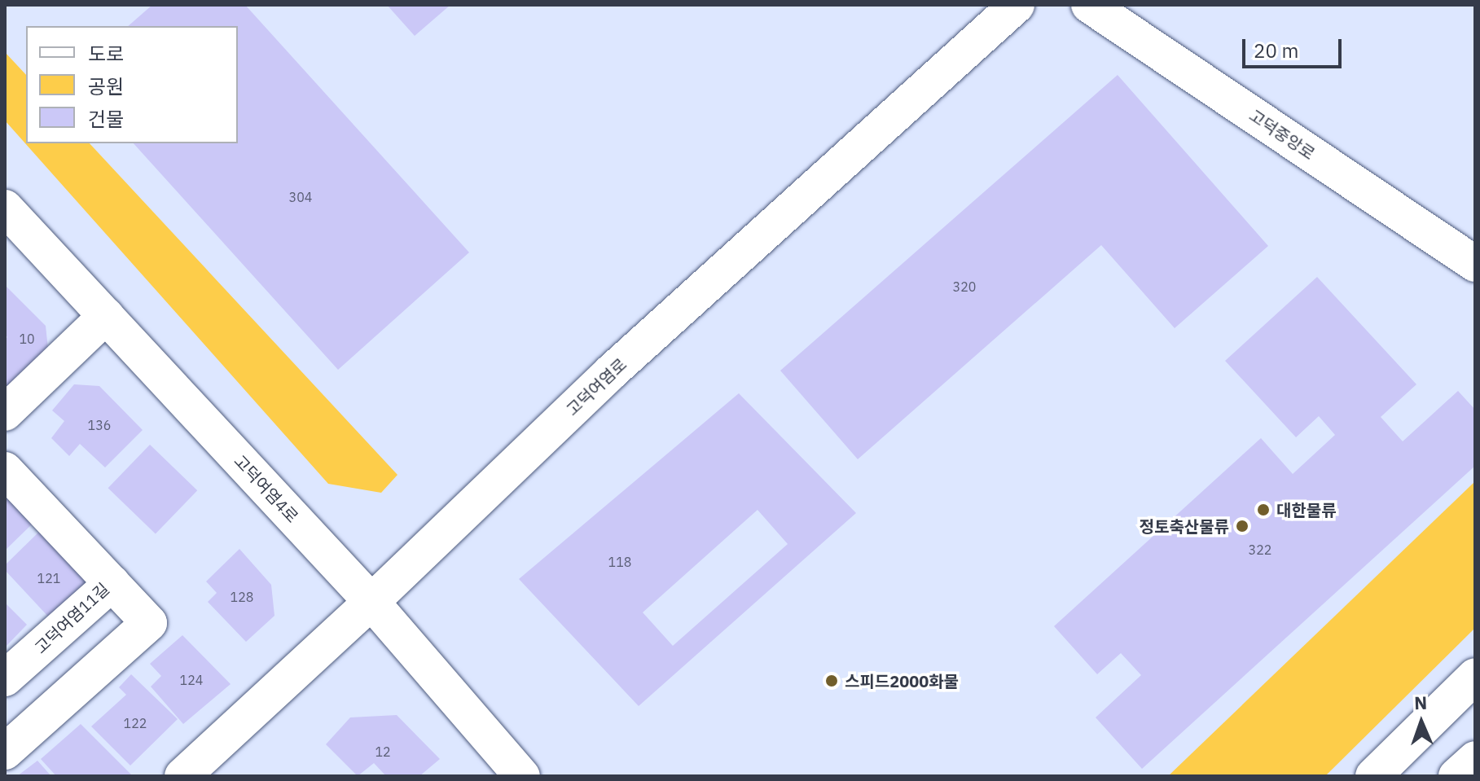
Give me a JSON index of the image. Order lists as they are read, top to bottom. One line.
{"streets":{"street":["고덕중앙로","고덕여염로","고덕여염4로","고덕여염11길"]},"crossings":[["고덕여염로","고덕여염4로"]],"places":["대한물류","정토축산물류","스피드2000화물"],"house_numbers":["304","320","10","136","322","118","121","128","124","122","12"],"legend":["도로","공원","건물"],"scale_bar":"20 m","north":"top"}
